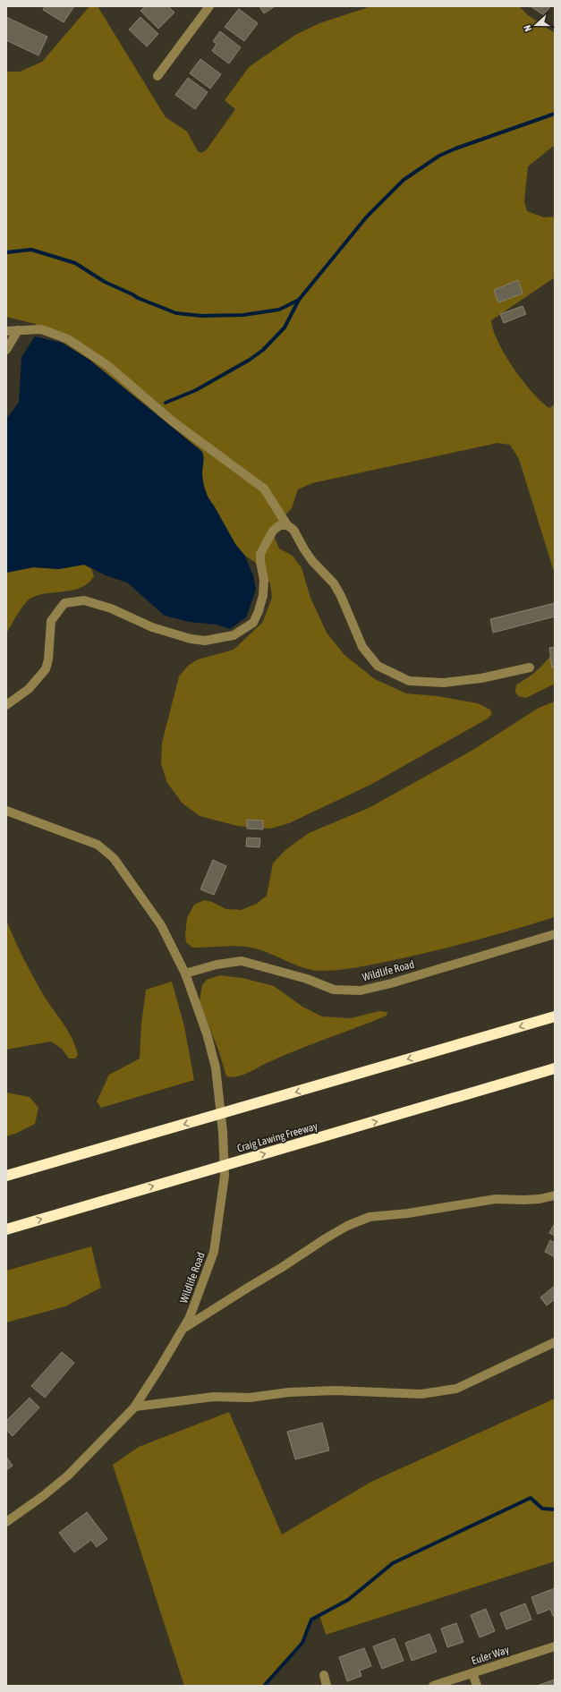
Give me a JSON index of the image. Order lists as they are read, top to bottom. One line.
{"streets":{"highway":["Craig Lawing Freeway"],"street":["Wildlife Road","Euler Way"]},"north":"left"}
